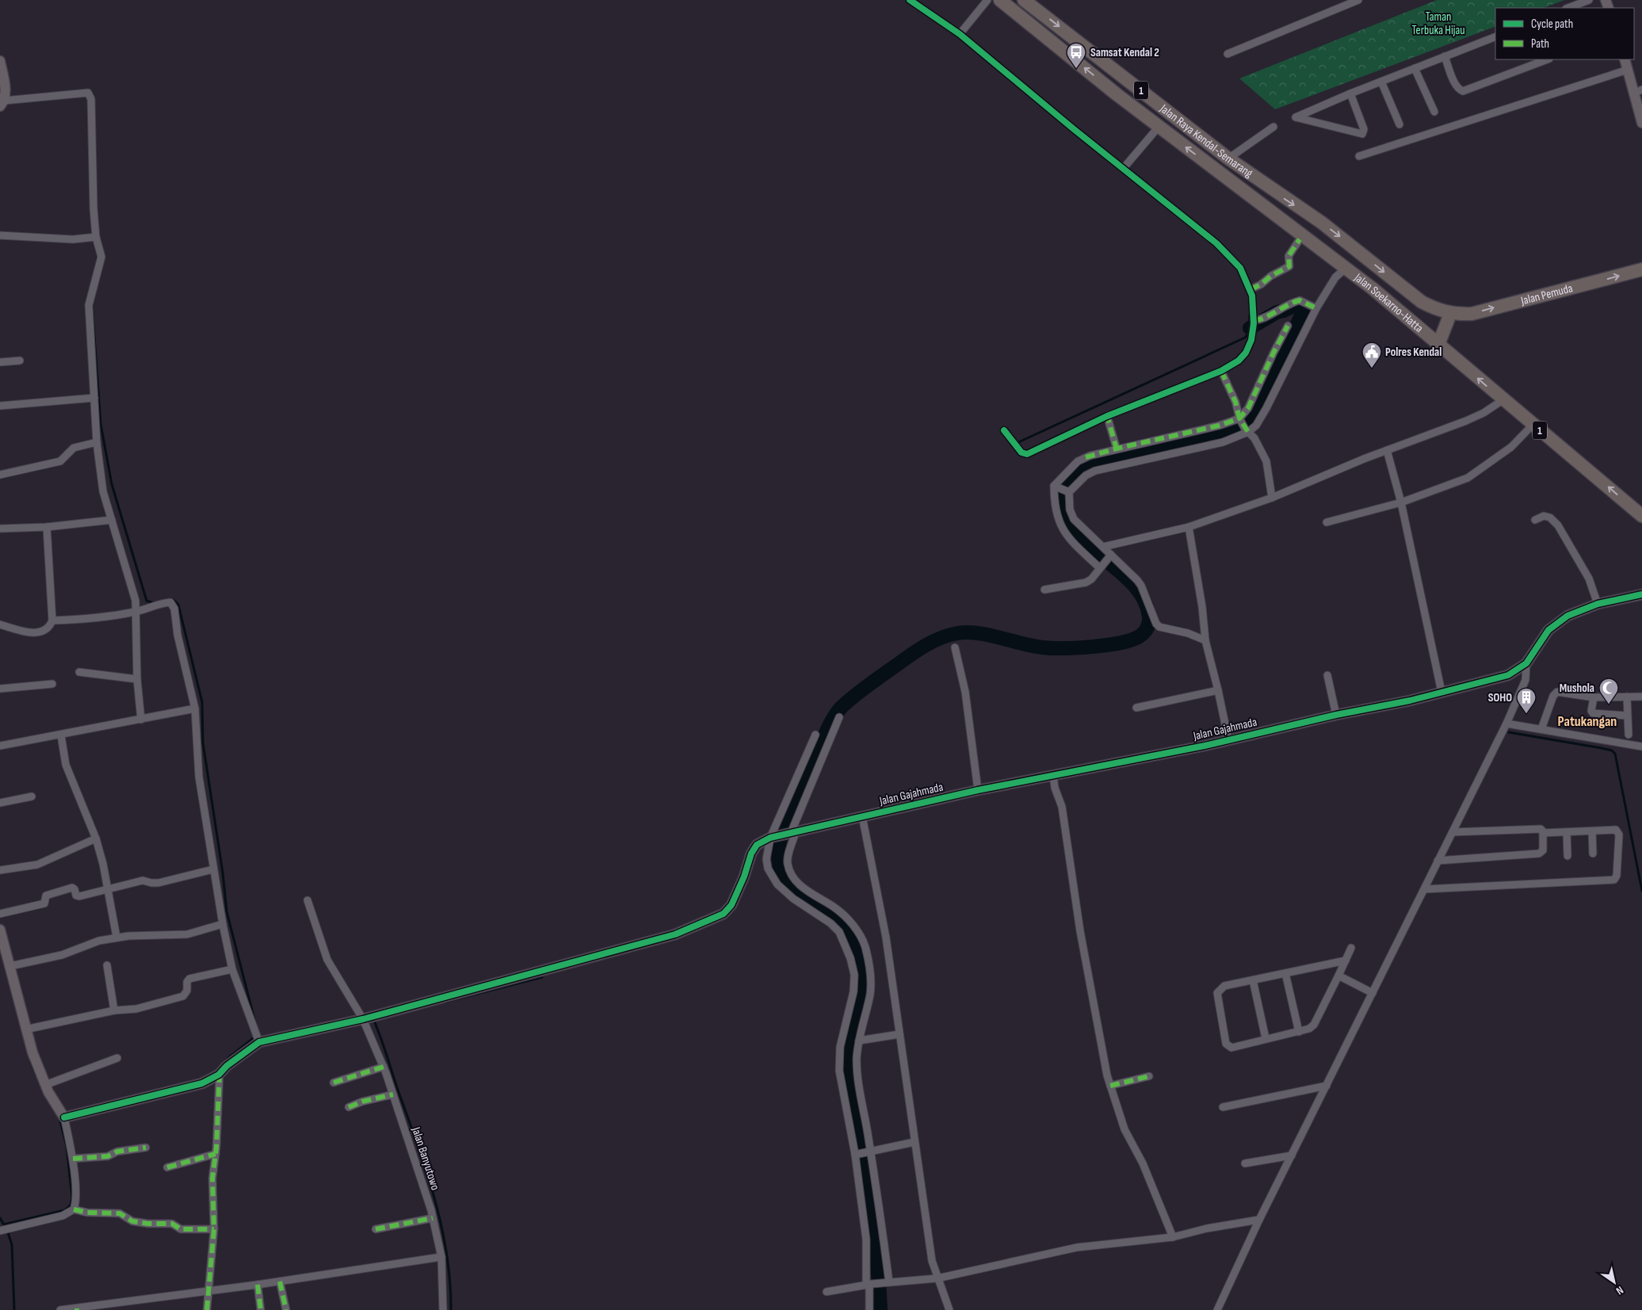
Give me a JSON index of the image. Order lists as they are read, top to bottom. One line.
{"streets":{"highway":["1","Jalan Raya Kendal-Semarang","Jalan Pemuda","Jalan Soekarno-Hatta"],"street":["Jalan Gajahmada","Jalan Banyutowo"]},"crossings":[["Jalan Raya Kendal-Semarang","Jalan Soekarno-Hatta"],["Jalan Pemuda","Jalan Soekarno-Hatta"]],"one_way":["Jalan Pemuda"],"districts":["Patukangan"],"parks":["Taman Terbuka Hijau"],"places":{"bus stop":["Samsat Kendal 2"],"public building":["Polres Kendal"],"mosque":["Mushola"],"building":["SOHO"]},"legend":["Cycle path","Path"],"north":"bottom right"}
